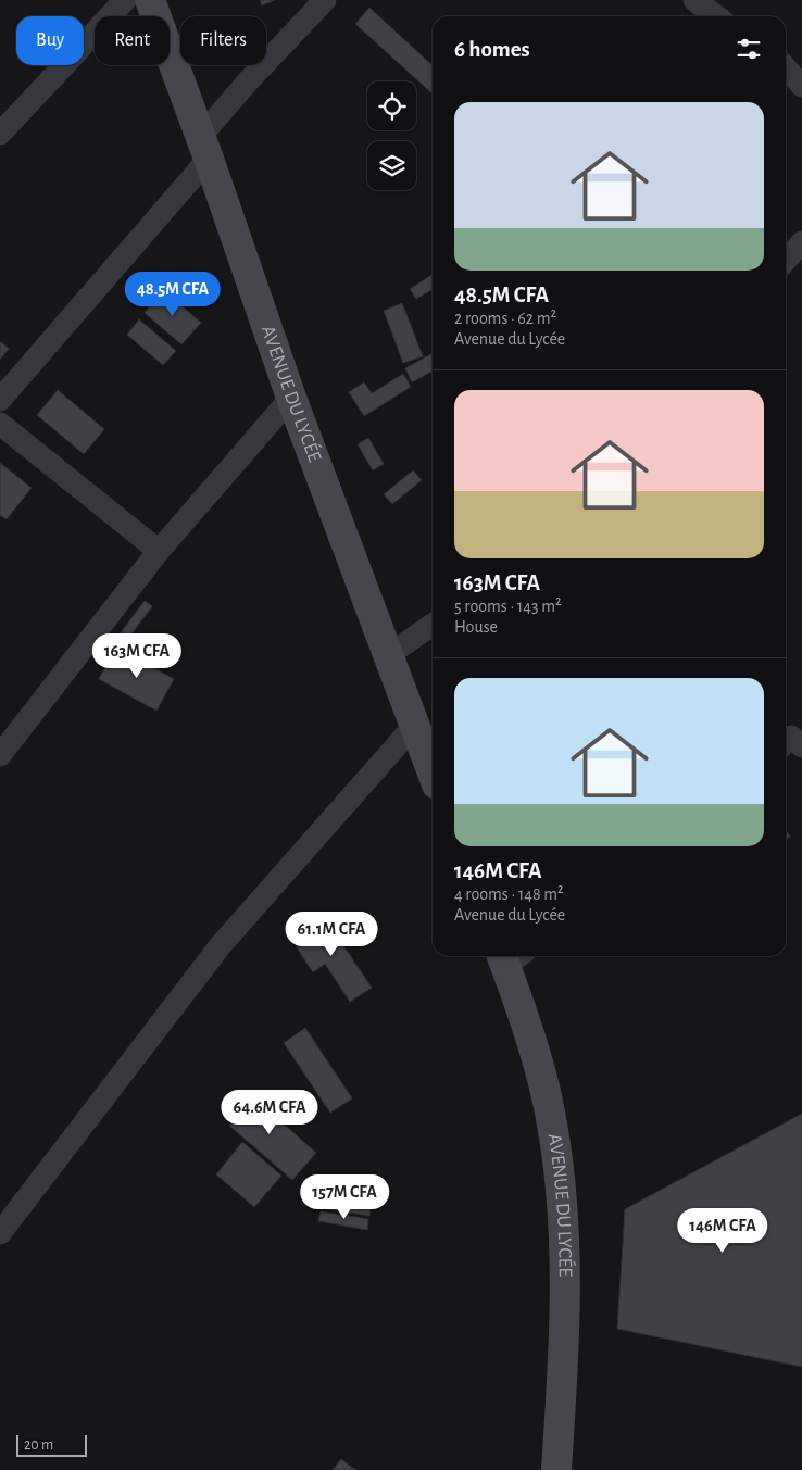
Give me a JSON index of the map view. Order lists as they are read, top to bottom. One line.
{"streets":{"main road":["AVENUE DU LYCÉE"]},"scale_bar":"20 m","page":{"chip":["Buy","Rent","Filters"],"heading":"6 homes","list":[{"name":"48.5M CFA","note":"2 rooms · 62 m² · Avenue du Lycée"},{"name":"163M CFA","note":"5 rooms · 143 m² · House"},{"name":"146M CFA","note":"4 rooms · 148 m² · Avenue du Lycée"}],"price":["48.5M CFA","163M CFA","61.1M CFA","64.6M CFA","157M CFA","146M CFA"],"scale":"20 m"}}
